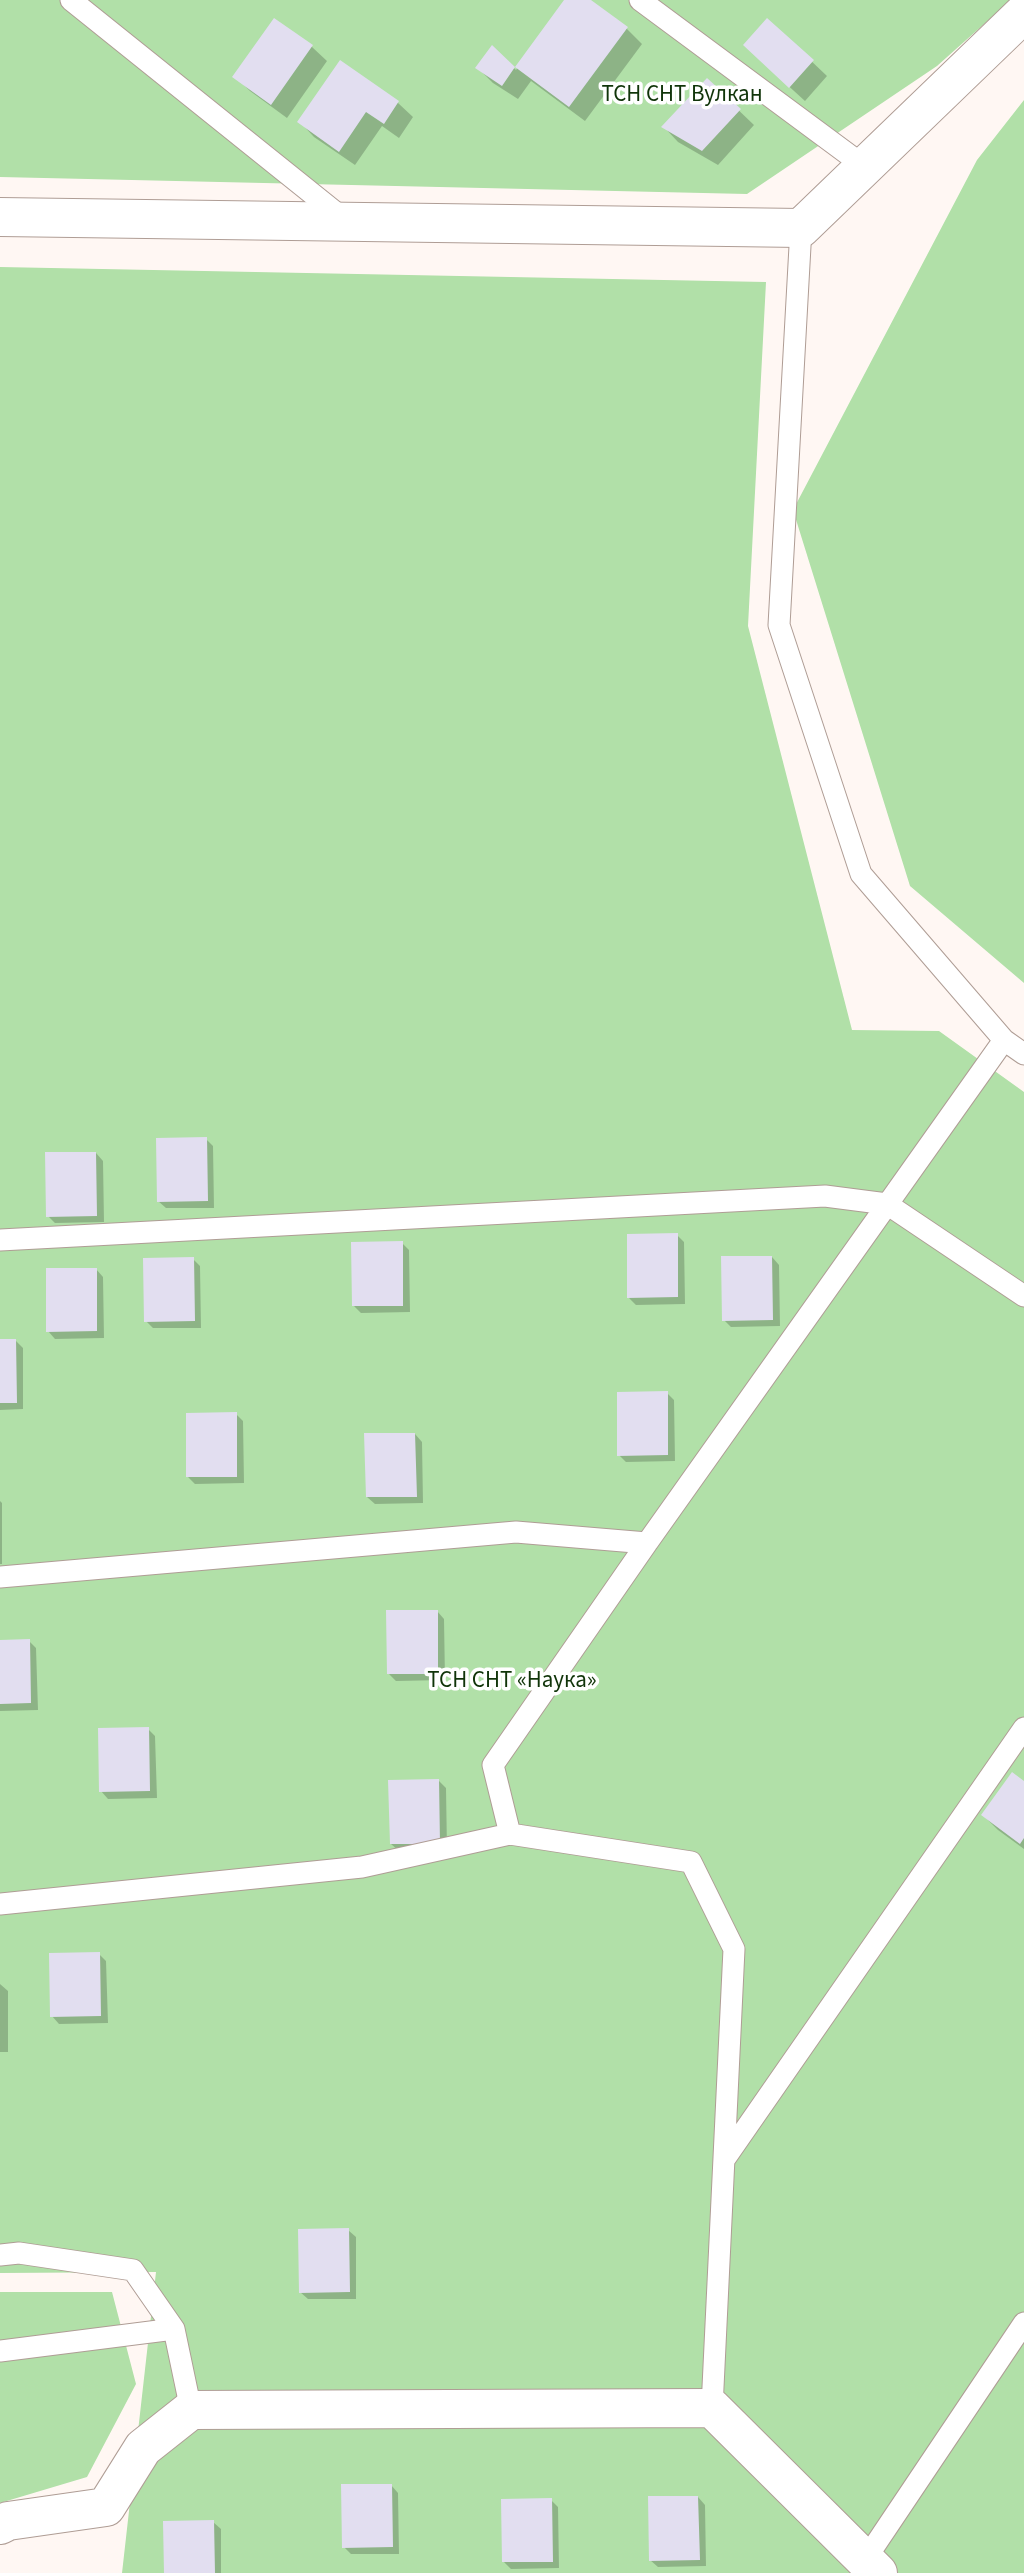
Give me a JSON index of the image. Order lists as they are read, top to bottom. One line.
{"parks":["ТСН СНТ Вулкан","ТСН СНТ «Наука»"]}
